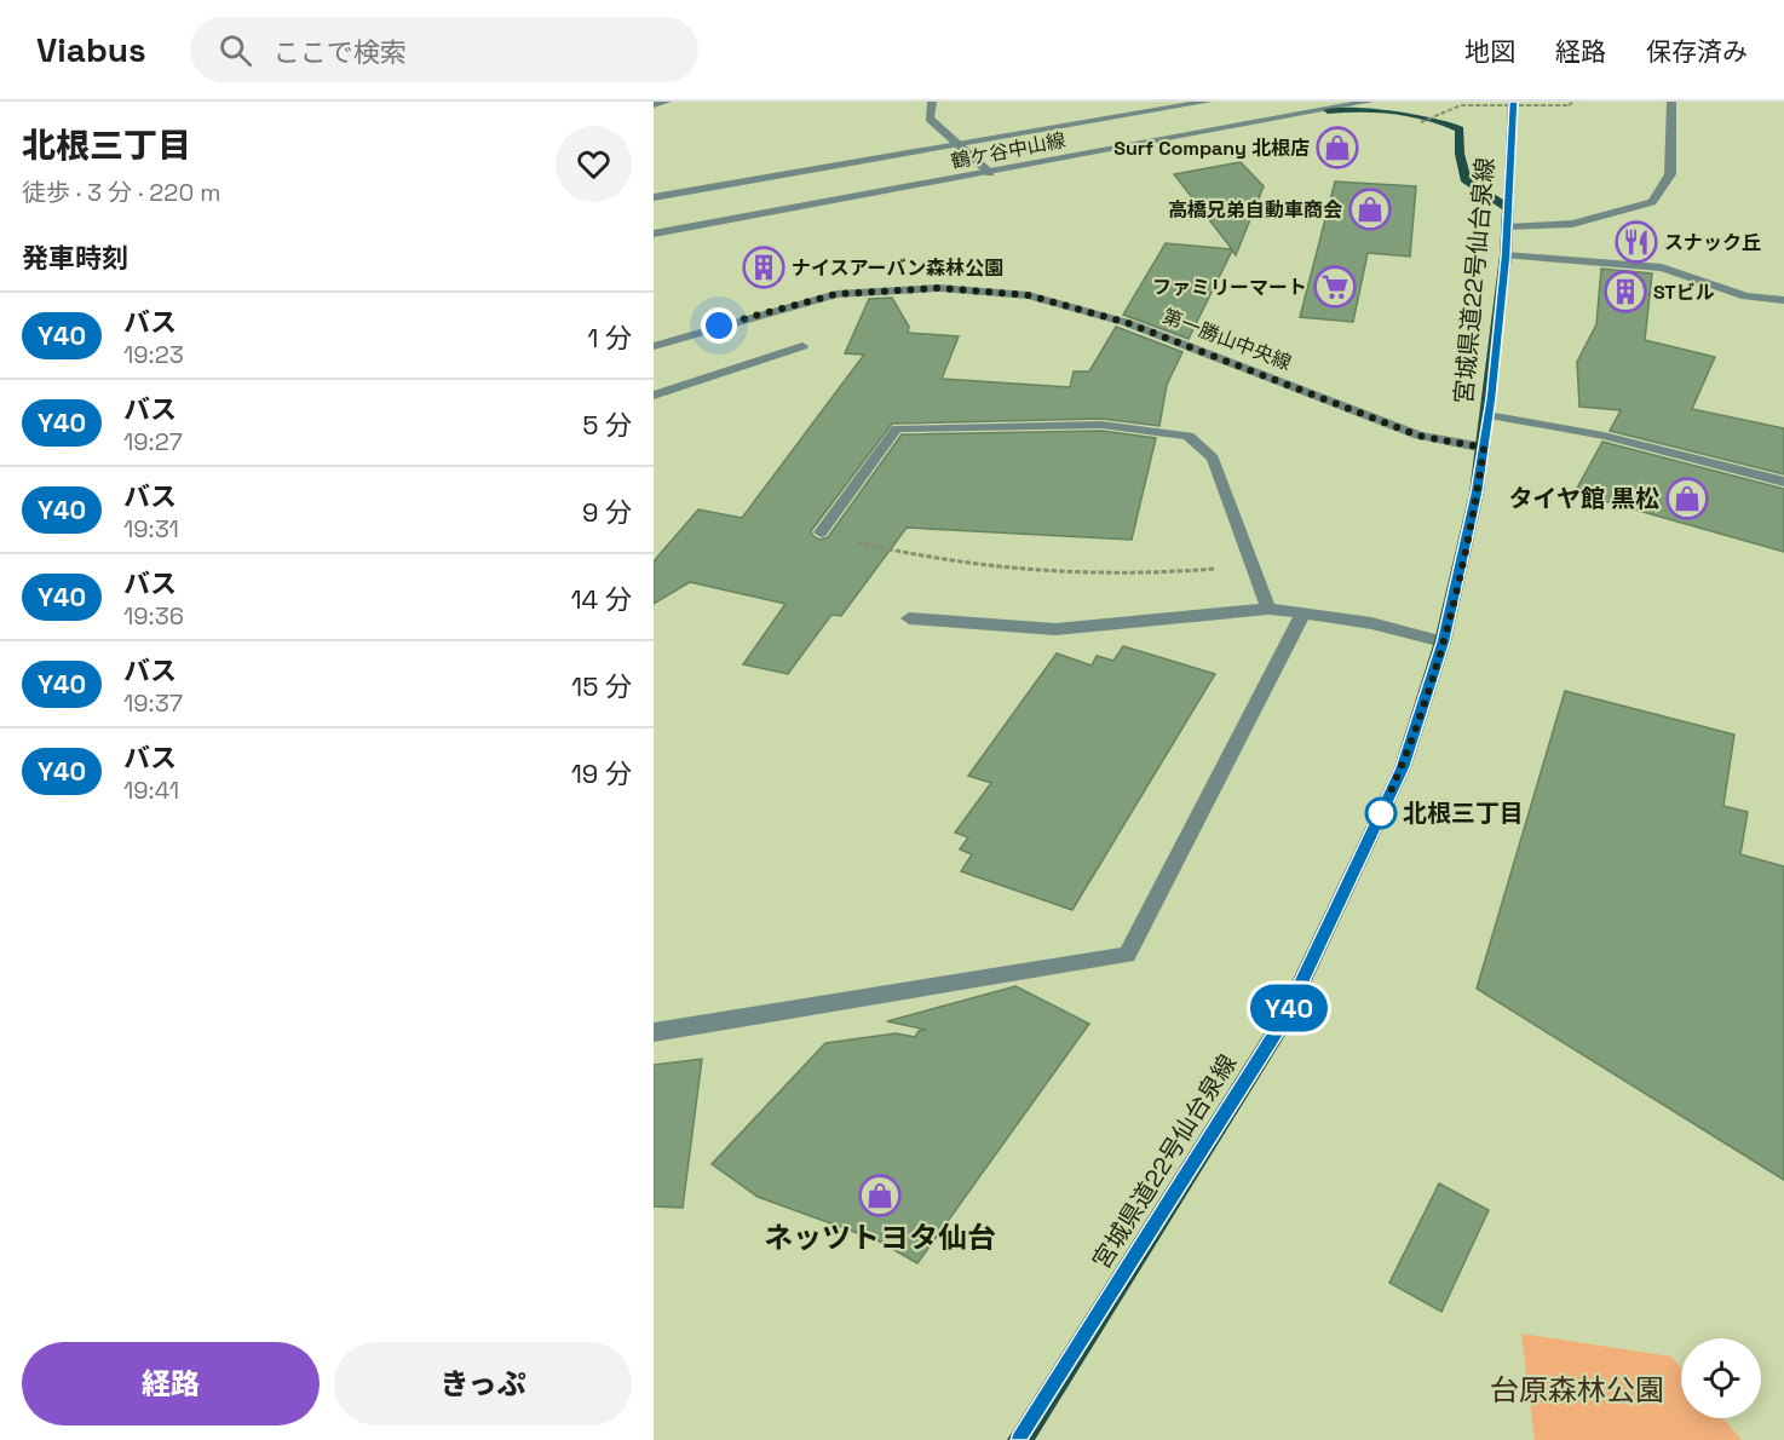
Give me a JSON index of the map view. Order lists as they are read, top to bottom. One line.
{"streets":{"main road":["宮城県道22号仙台泉線"],"street":["鶴ケ谷中山線","第一勝山中央線"]},"crossings":[["宮城県道22号仙台泉線","第一勝山中央線"]],"parks":["台原森林公園"],"places":{"shop":["Surf Company 北根店","高橋兄弟自動車商会","タイヤ館 黒松","ネッツトヨタ仙台"],"restaurant":["スナック丘"],"building":["ナイスアーバン森林公園","STビル"],"supermarket":["ファミリーマート"],"other":["北根三丁目"]},"lines":["bus line Y40"],"page":{"header":"Viabus","search":"ここで検索","nav":["地図","経路","保存済み"],"heading":[["北根三丁目","徒歩 · 3 分 · 220 m"],"発車時刻"],"on_map":"Y40","list":[{"mark":"Y40","name":"バス","note":"19:23","value":"1 分"},{"mark":"Y40","name":"バス","note":"19:27","value":"5 分"},{"mark":"Y40","name":"バス","note":"19:31","value":"9 分"},{"mark":"Y40","name":"バス","note":"19:36","value":"14 分"},{"mark":"Y40","name":"バス","note":"19:37","value":"15 分"},{"mark":"Y40","name":"バス","note":"19:41","value":"19 分"}],"buttons":["経路","きっぷ"]}}
